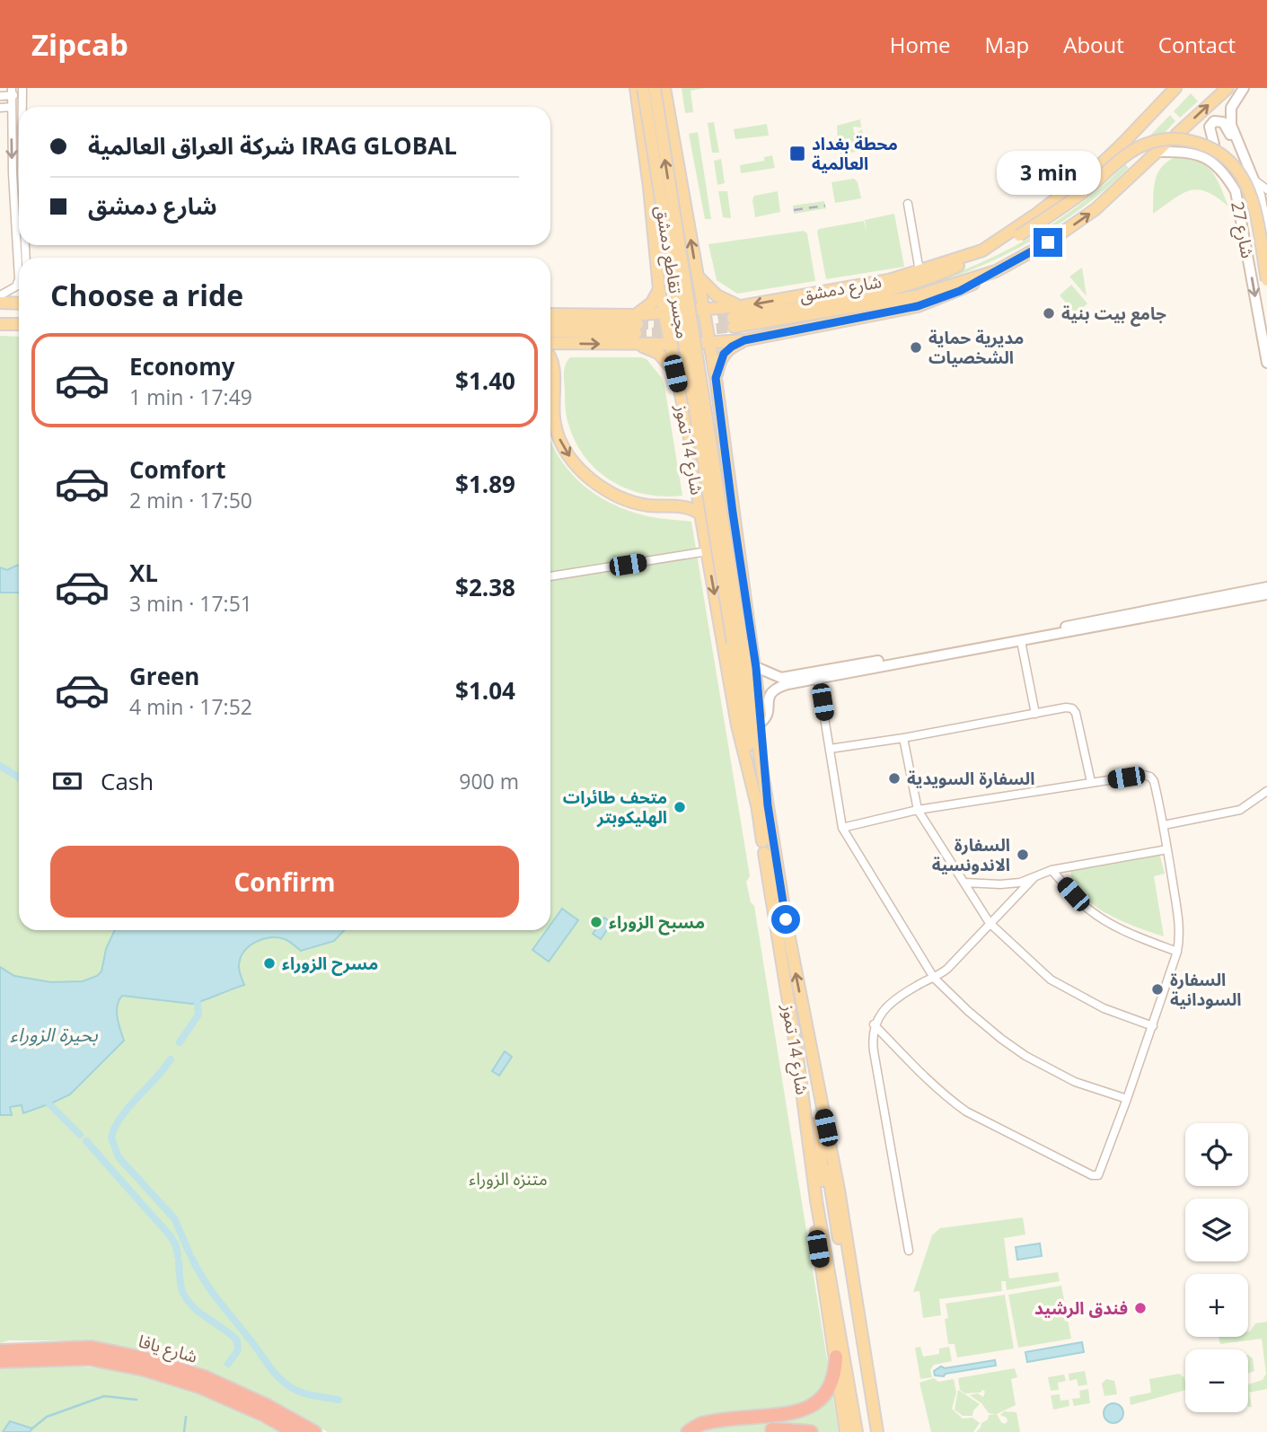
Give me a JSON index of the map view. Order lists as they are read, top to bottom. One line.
{"streets":{"highway":["شارع يافا"],"main road":["مجسر تقاطع دمشق","شارع دمشق","شارع 14 تموز"],"street":["شارع 27"]},"crossings":[["مجسر تقاطع دمشق","شارع 14 تموز"],["شارع دمشق","شارع 14 تموز"]],"water":["بحيرة الزوراء"],"parks":["متنزه الزوراء"],"places":{"transit":["محطة بغداد العالمية"],"other":["جامع بيت بنية","مديرية حماية الشخصيات","السفارة السويدية","متحف طائرات الهليكوبتر","السفارة الاندونسية","مسبح الزوراء","مسرح الزوراء","السفارة السودانية","فندق الرشيد"]},"page":{"header":"Zipcab","nav":["Home","Map","About","Contact"],"banner":["شركة العراق العالمية IRAG GLOBAL","شارع دمشق"],"bubble":"3 min","heading":"Choose a ride","list":[{"name":"Economy","note":"1 min · 17:49","value":"$1.40"},{"name":"Comfort","note":"2 min · 17:50","value":"$1.89"},{"name":"XL","note":"3 min · 17:51","value":"$2.38"},{"name":"Green","note":"4 min · 17:52","value":"$1.04"}],"pay":["Cash","900 m"],"buttons":"Confirm","map_buttons":["+","−"]}}
